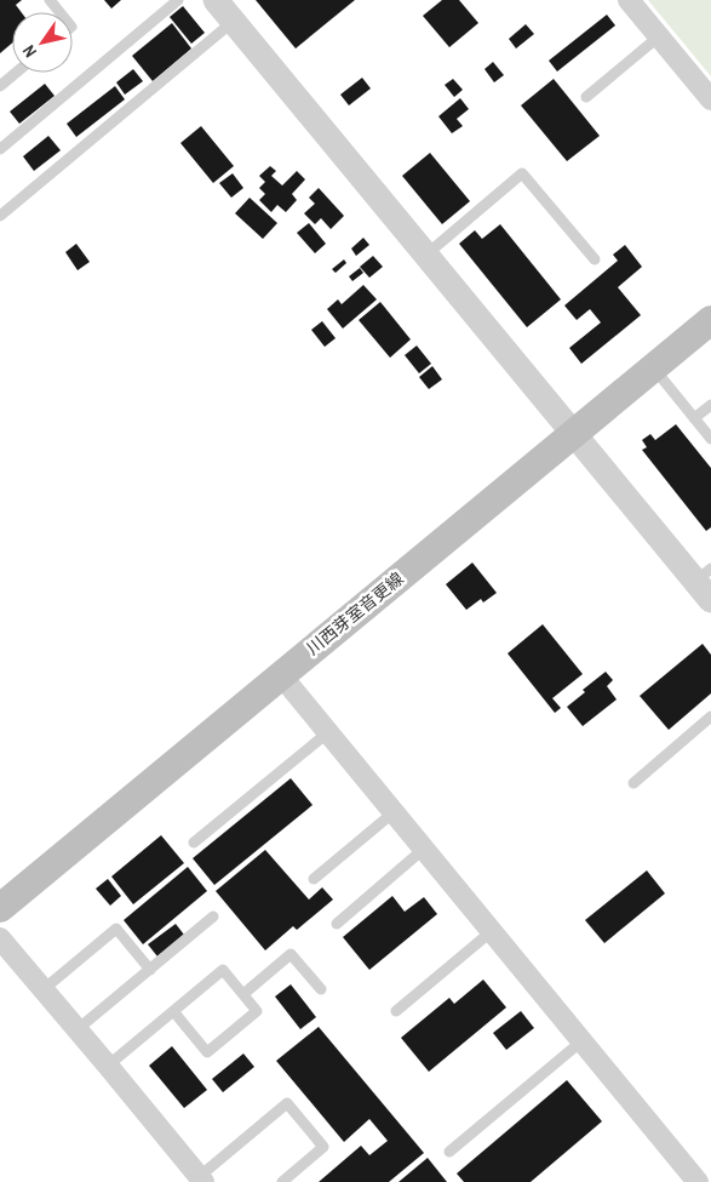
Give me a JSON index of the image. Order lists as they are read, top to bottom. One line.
{"streets":{"main road":["川西芽室音更線"]},"north":"bottom left"}
